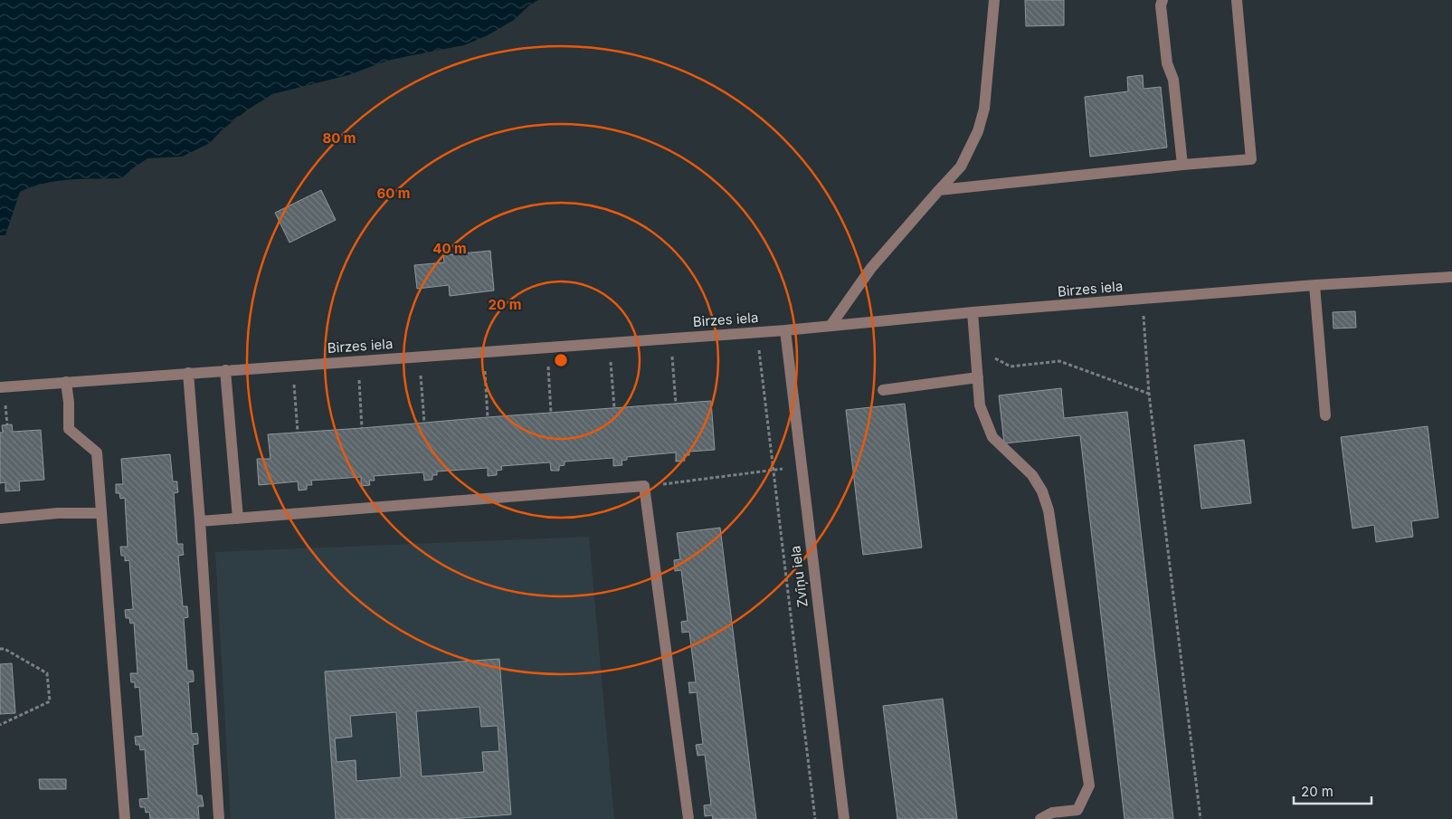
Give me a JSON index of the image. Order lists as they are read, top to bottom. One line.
{"streets":{"street":["Birzes iela","Zvīņu iela"]},"crossings":[["Birzes iela","Zvīņu iela"]],"scale_bar":"20 m","rings":["80 m","60 m","40 m","20 m"]}
